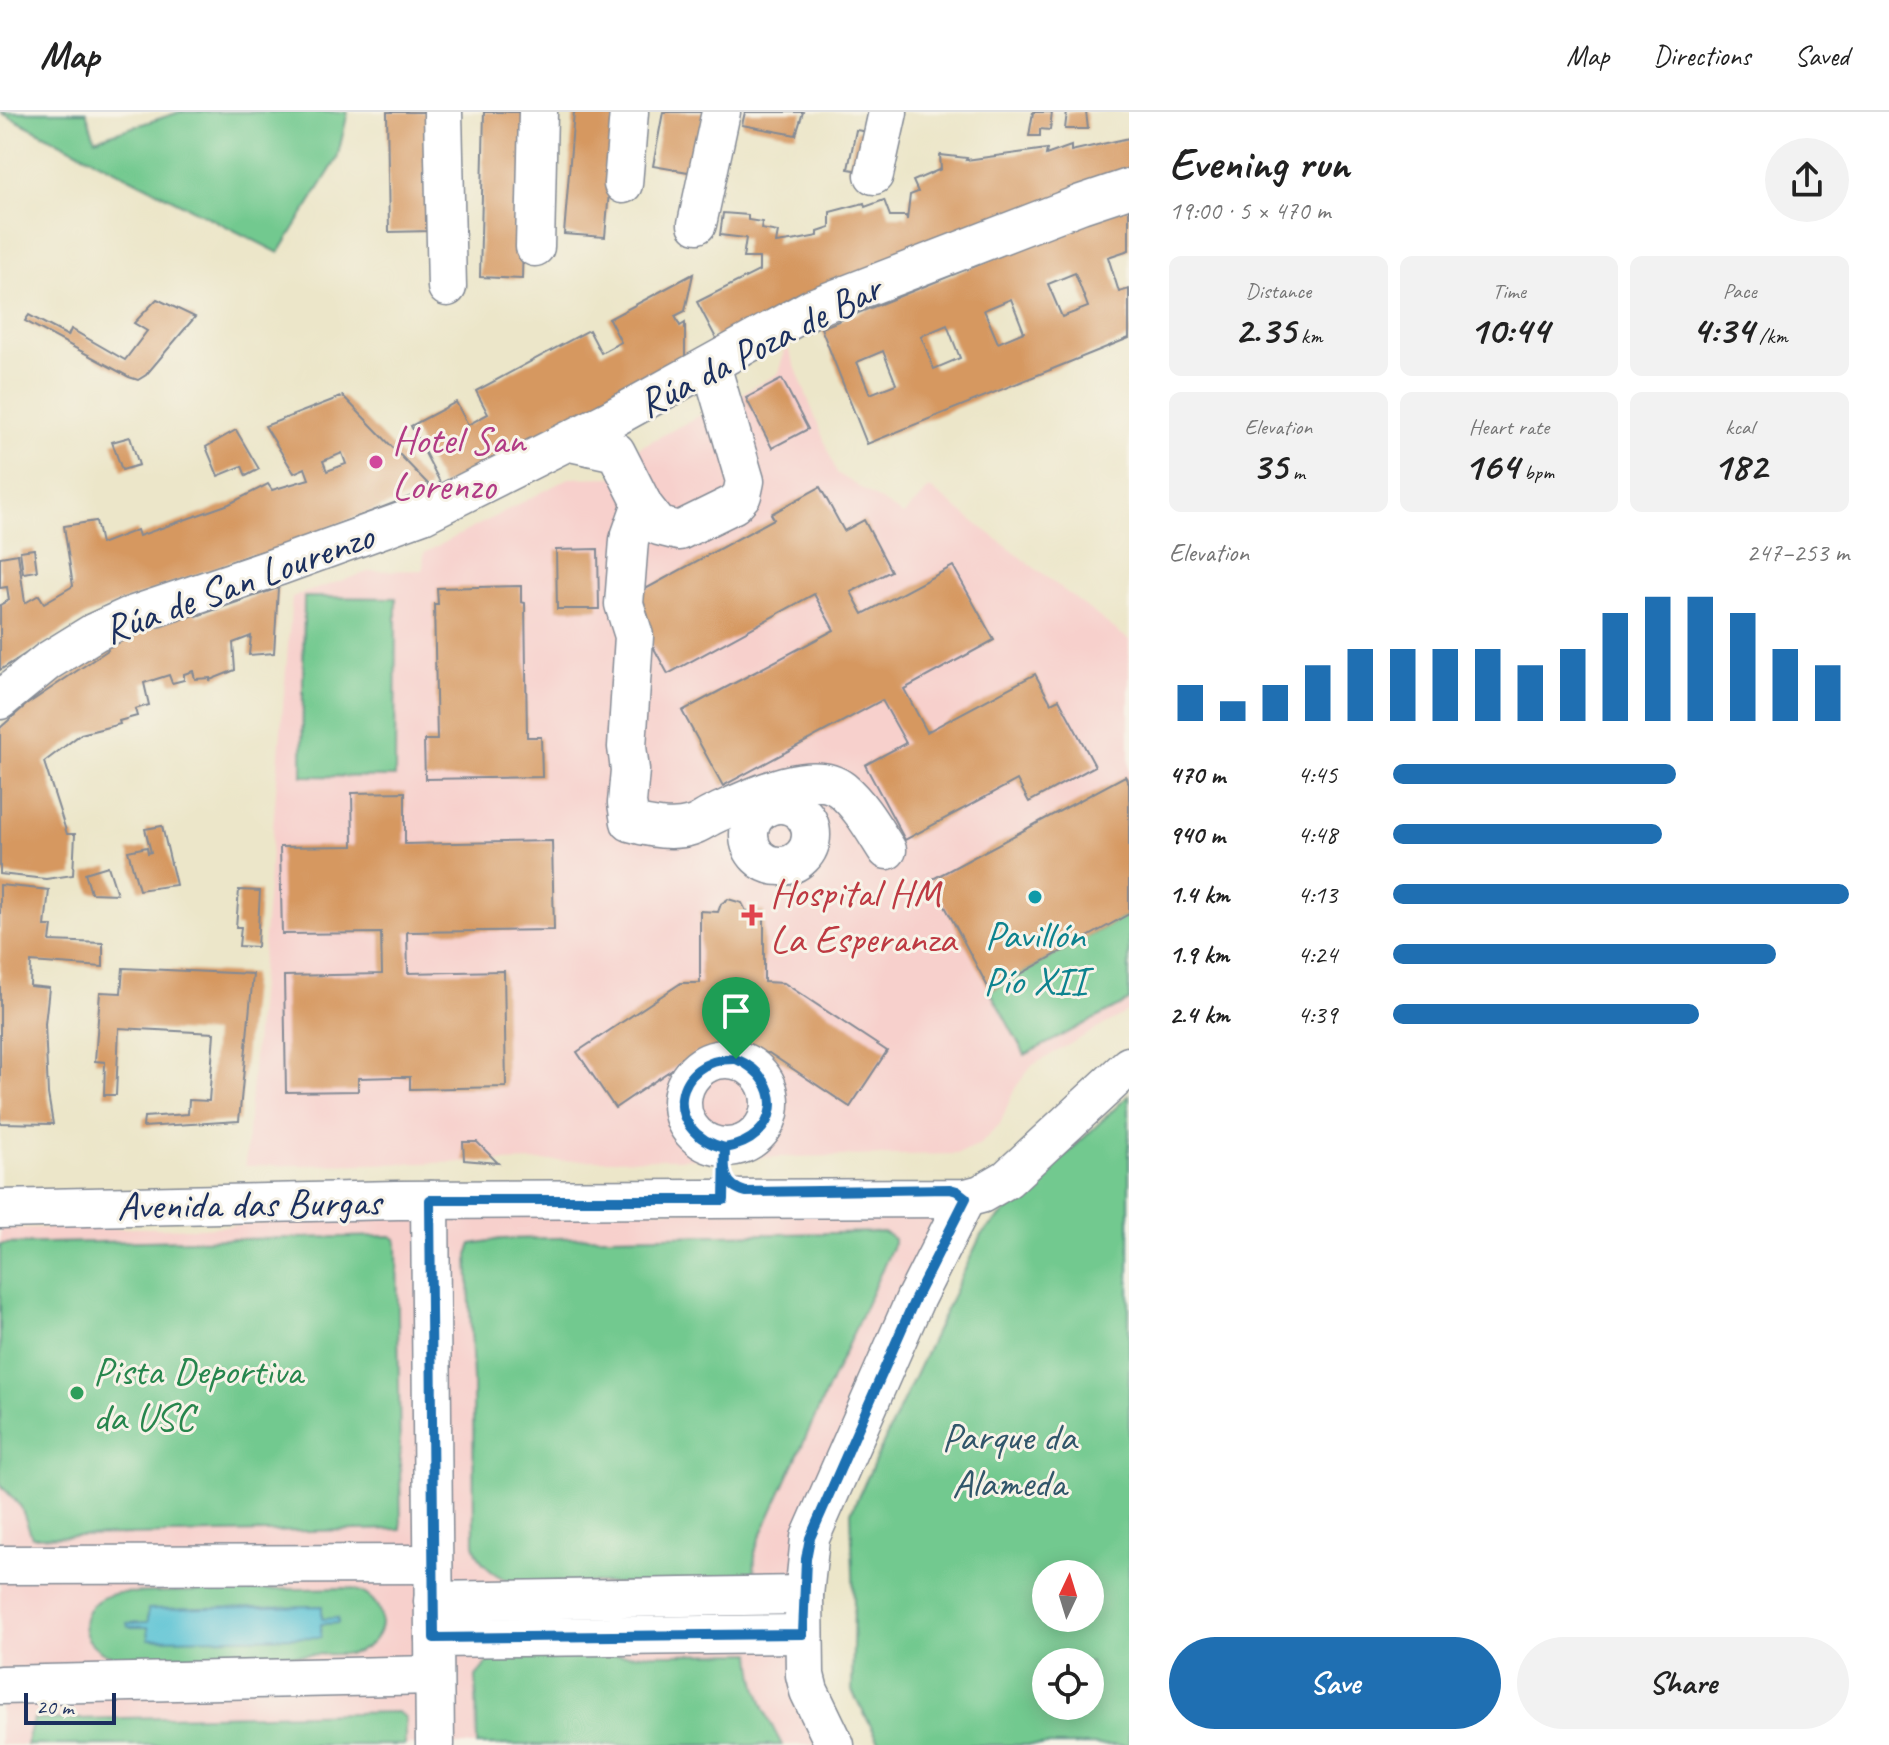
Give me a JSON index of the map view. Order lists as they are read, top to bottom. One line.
{"streets":{"street":["Rúa da Poza de Bar","Rúa de San Lourenzo","Avenida das Burgas"]},"crossings":[["Rúa da Poza de Bar","Rúa de San Lourenzo"]],"parks":["Parque da Alameda"],"places":{"other":["Hotel San Lorenzo","Pavillón Pío XII","Pista Deportiva da USC"],"health":["Hospital HM La Esperanza"]},"scale_bar":"20 m","north":"top","page":{"header":"Map","nav":["Map","Directions","Saved"],"heading":["Evening run","19:00 · 5 × 470 m"],"stats":[["Distance","2.35 km"],["Time","10:44"],["Pace","4:34 /km"],["Elevation","35 m"],["Heart rate","164 bpm"],["kcal","182"]],"chart":["Elevation","247–253 m"],"list":[{"name":"470 m","note":"4:45"},{"name":"940 m","note":"4:48"},{"name":"1.4 km","note":"4:13"},{"name":"1.9 km","note":"4:24"},{"name":"2.4 km","note":"4:39"}],"buttons":["Save","Share"],"scale":"20 m"}}
